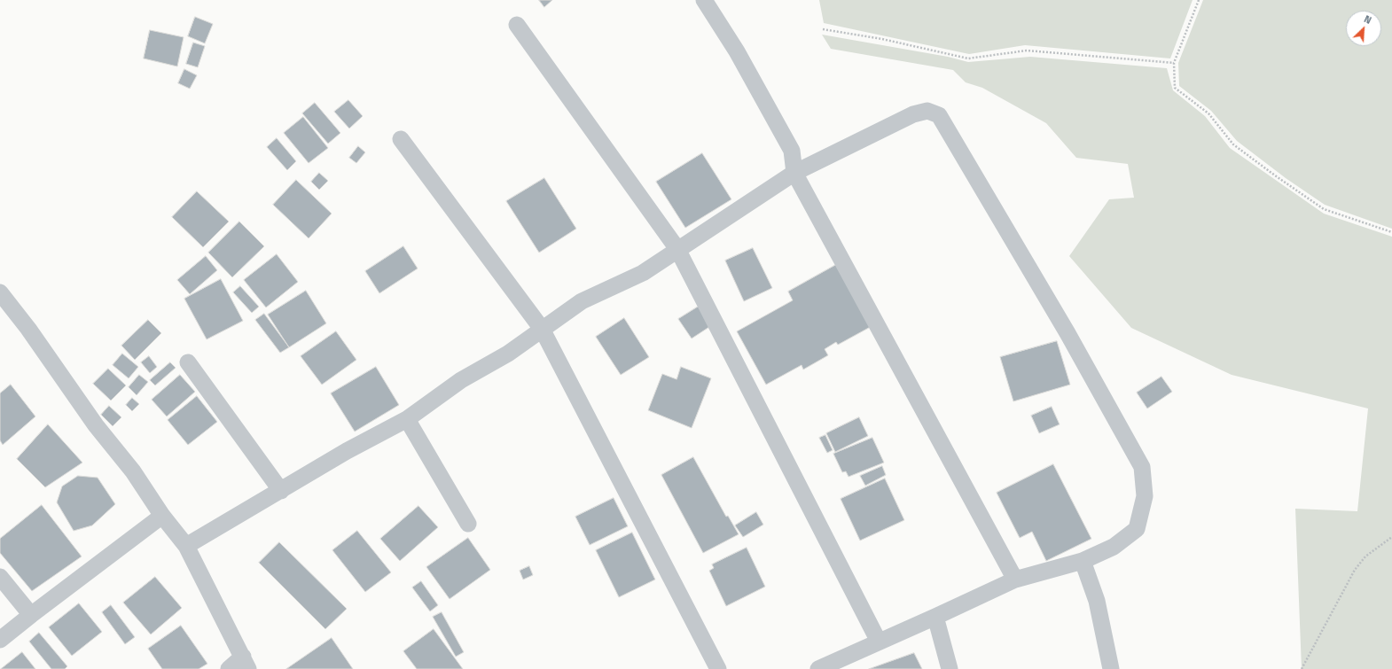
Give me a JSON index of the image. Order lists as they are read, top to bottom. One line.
{"north":"top right"}
